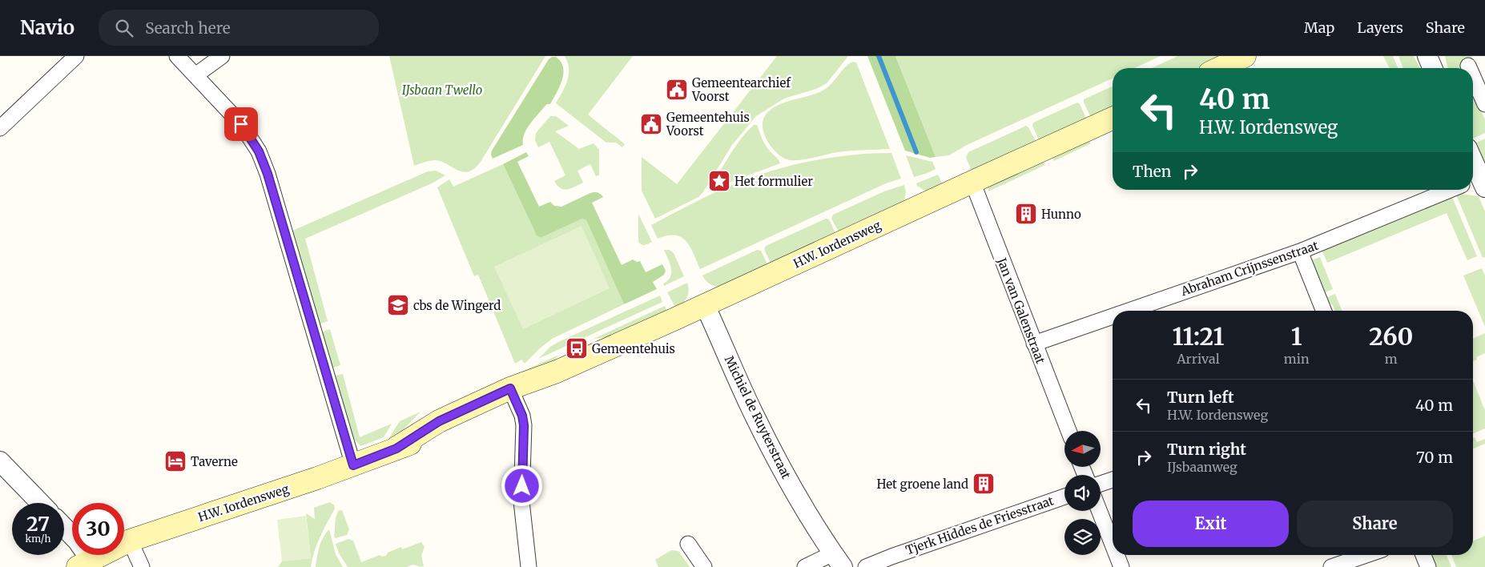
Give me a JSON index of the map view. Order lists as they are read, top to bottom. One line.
{"streets":{"main road":["H.W. Iordensweg"],"street":["Abraham Crijnssenstraat","Jan van Galenstraat","Michiel de Ruyterstraat","Tjerk Hiddes de Friesstraat"]},"crossings":[["H.W. Iordensweg","Jan van Galenstraat"],["H.W. Iordensweg","Michiel de Ruyterstraat"],["Abraham Crijnssenstraat","Jan van Galenstraat"]],"parks":["IJsbaan Twello"],"places":{"public building":["Gemeentearchief Voorst","Gemeentehuis Voorst"],"place":["Het formulier"],"building":["Hunno","Het groene land"],"school or university":["cbs de Wingerd"],"bus stop":["Gemeentehuis"],"hotel":["Taverne"]},"north":"left","page":{"header":"Navio","search":"Search here","nav":["Map","Layers","Share"],"turn":["40 m","H.W. Iordensweg"],"then":"Then","eta":["11:21","Arrival","1","min","260","m"],"list":[{"name":"Turn left","note":"H.W. Iordensweg","value":"40 m"},{"name":"Turn right","note":"IJsbaanweg","value":"70 m"}],"buttons":["Exit","Share"],"speed":"27 km/h","limit":"30"}}
